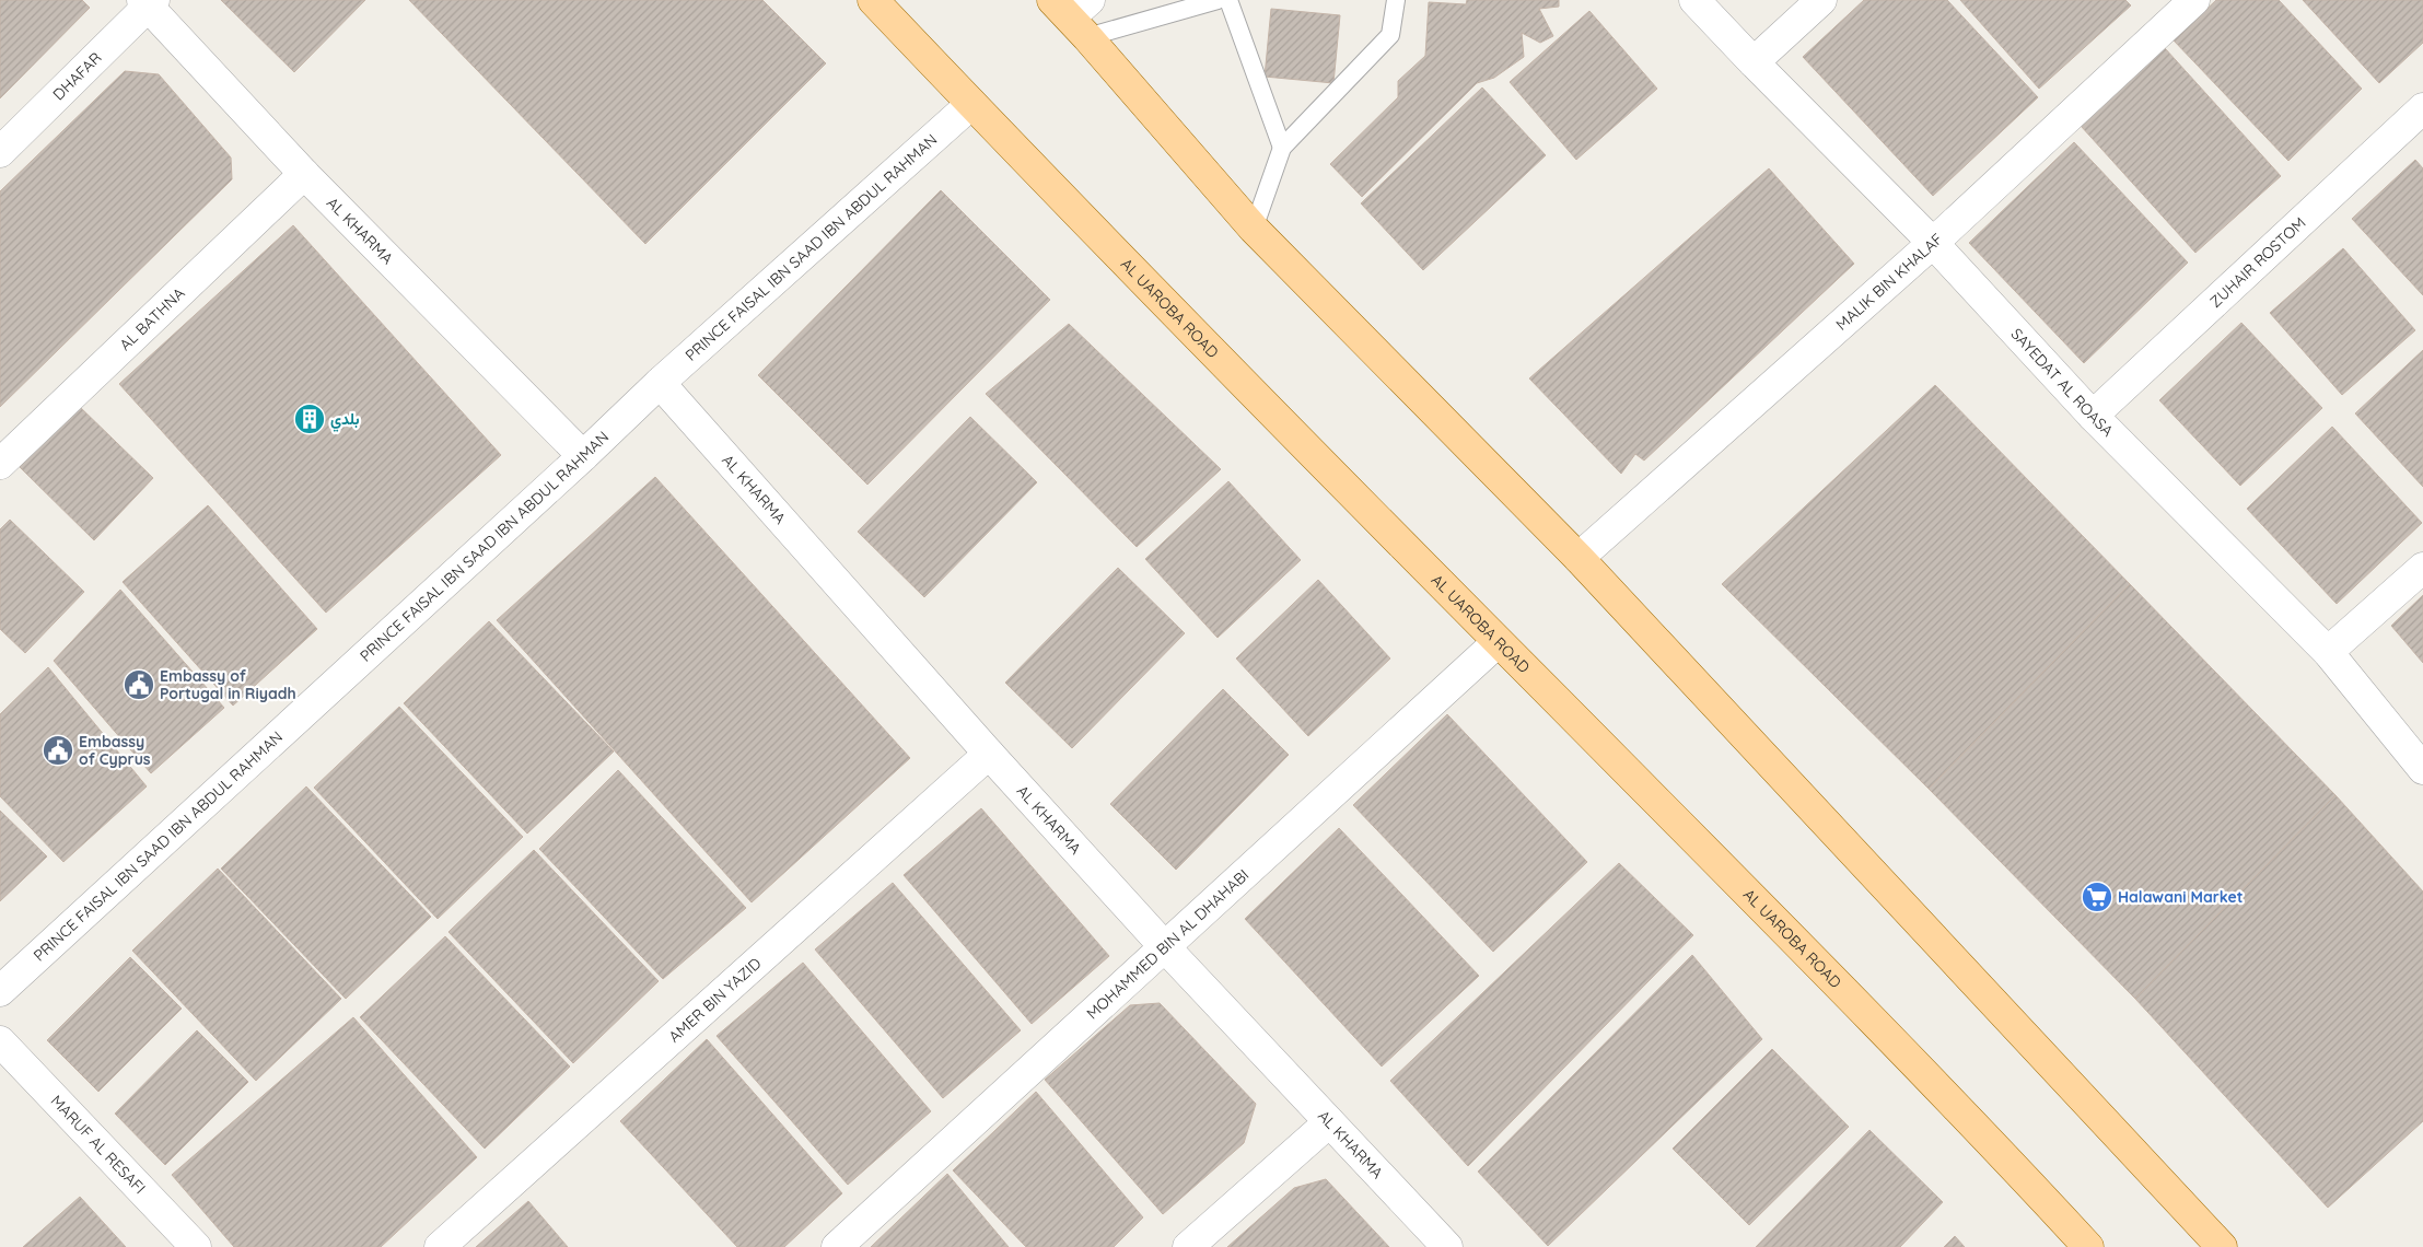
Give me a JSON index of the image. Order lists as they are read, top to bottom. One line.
{"streets":{"main road":["AL UAROBA ROAD"],"street":["DHAFAR","AL KHARMA","PRINCE FAISAL IBN SAAD IBN ABDUL RAHMAN","ZUHAIR ROSTOM","MALIK BIN KHALAF","AL BATHNA","SAYEDAT AL ROASA","MOHAMMED BIN AL DHAHABI","AMER BIN YAZID","MARUF AL RESAFI"]},"crossings":[["DHAFAR","AL KHARMA"],["AL KHARMA","PRINCE FAISAL IBN SAAD IBN ABDUL RAHMAN"],["AL KHARMA","AL BATHNA"],["AL KHARMA","MOHAMMED BIN AL DHAHABI"],["AL KHARMA","AMER BIN YAZID"],["PRINCE FAISAL IBN SAAD IBN ABDUL RAHMAN","AL UAROBA ROAD"],["ZUHAIR ROSTOM","SAYEDAT AL ROASA"],["MALIK BIN KHALAF","SAYEDAT AL ROASA"],["AL UAROBA ROAD","MOHAMMED BIN AL DHAHABI"]],"places":{"building":["بلدي"],"public building":["Embassy of Portugal in Riyadh","Embassy of Cyprus"],"supermarket":["Halawani Market"]}}
